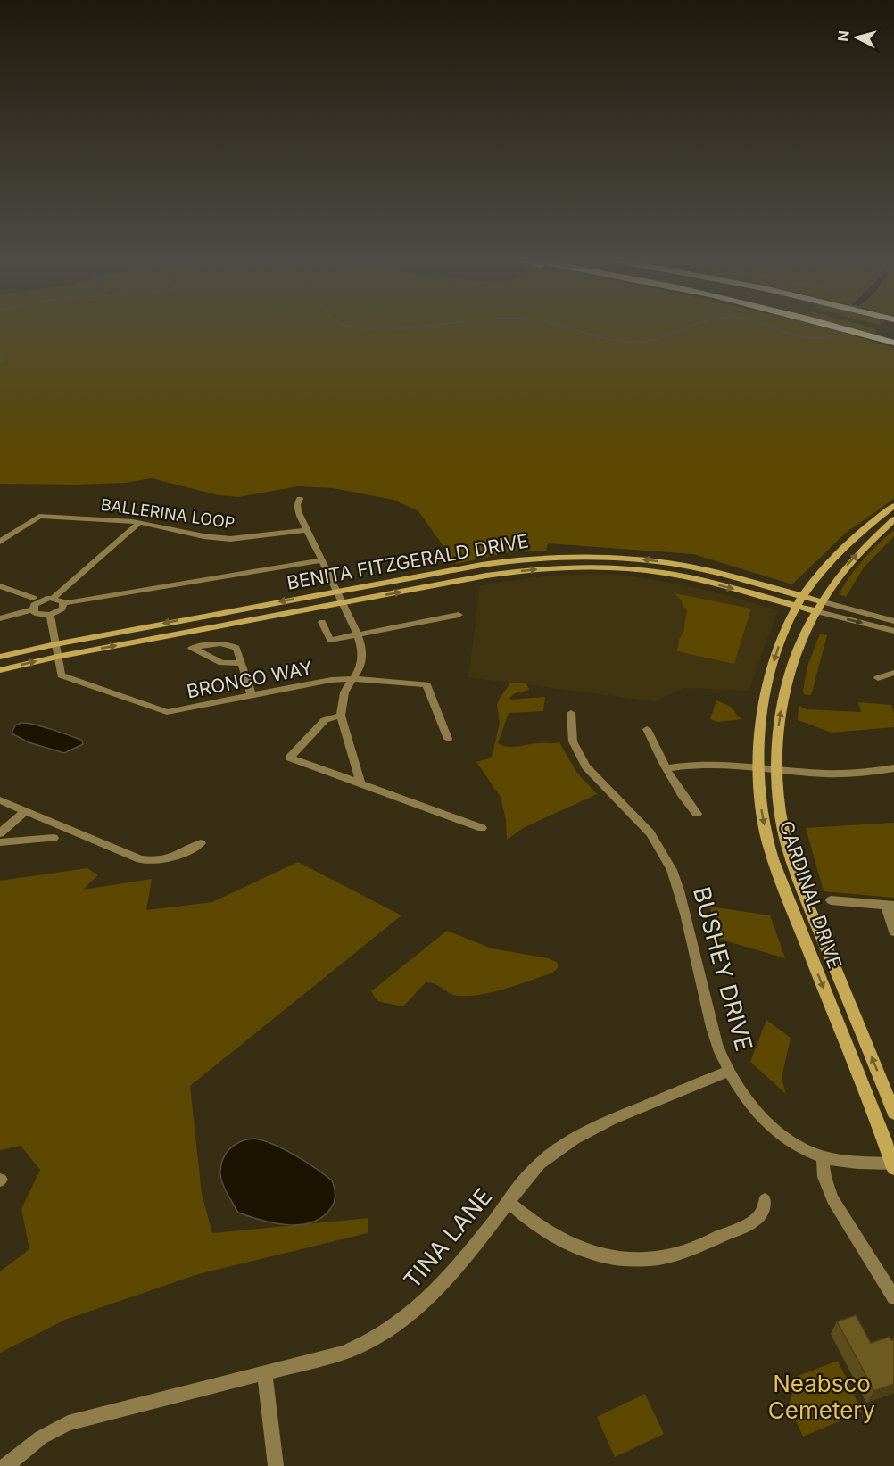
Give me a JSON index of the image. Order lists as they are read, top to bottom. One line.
{"streets":{"main road":["BENITA FITZGERALD DRIVE","CARDINAL DRIVE"],"street":["BALLERINA LOOP","BRONCO WAY","BUSHEY DRIVE","TINA LANE"]},"crossings":[["BENITA FITZGERALD DRIVE","BRONCO WAY"],["BENITA FITZGERALD DRIVE","CARDINAL DRIVE"],["CARDINAL DRIVE","BUSHEY DRIVE"],["BUSHEY DRIVE","TINA LANE"]],"parks":["Neabsco Cemetery"],"north":"left"}
